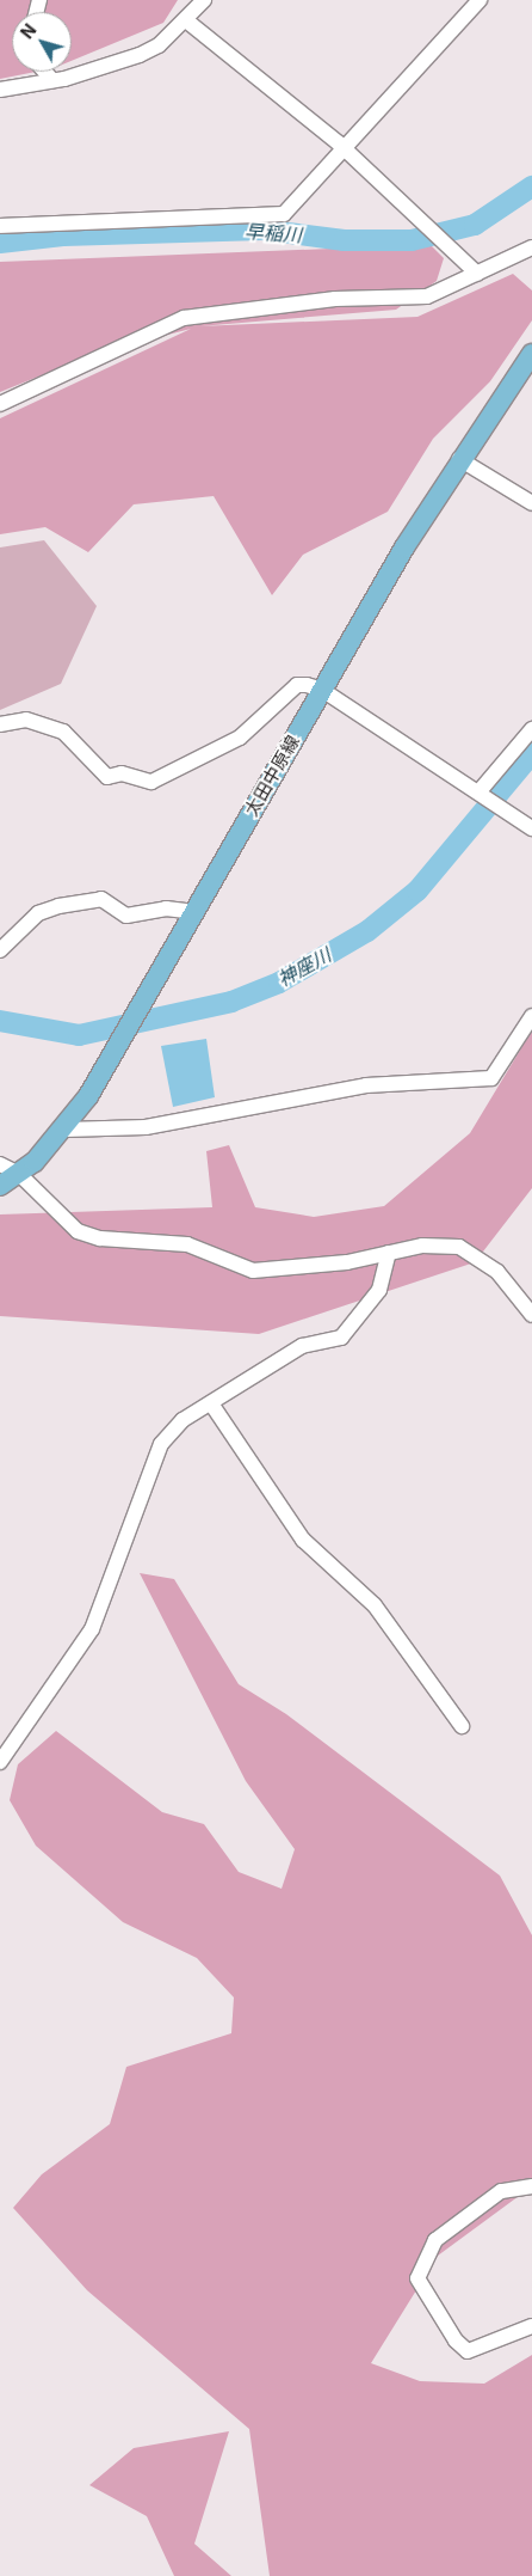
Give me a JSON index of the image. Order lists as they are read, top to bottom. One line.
{"streets":{"main road":["太田中原線"]},"water":["早稲川","神座川"],"north":"top left"}
